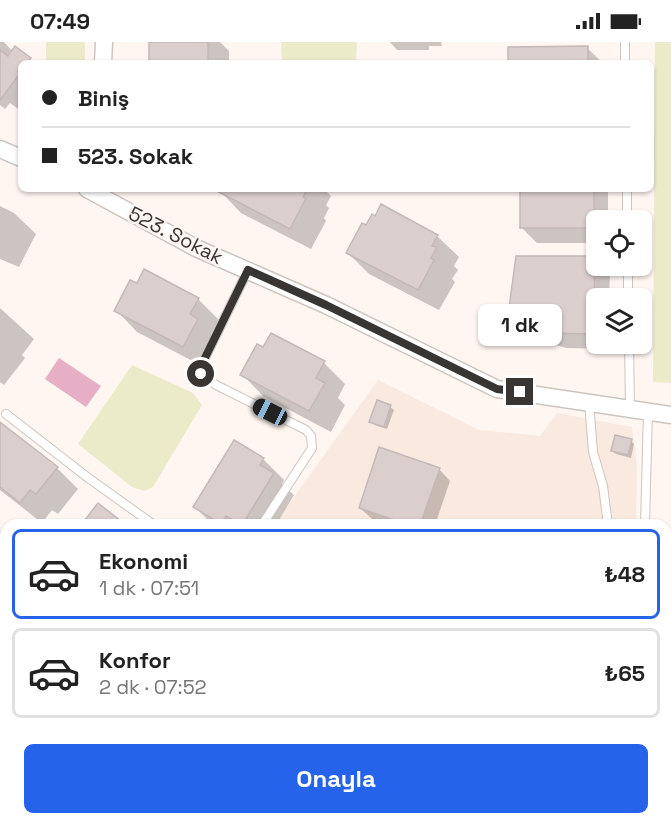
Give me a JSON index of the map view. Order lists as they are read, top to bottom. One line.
{"streets":{"street":["523. Sokak"]},"page":{"status":"07:49","banner":["Biniş","523. Sokak"],"bubble":"1 dk","list":[{"name":"Ekonomi","note":"1 dk · 07:51","value":"₺48"},{"name":"Konfor","note":"2 dk · 07:52","value":"₺65"}],"buttons":"Onayla"}}
